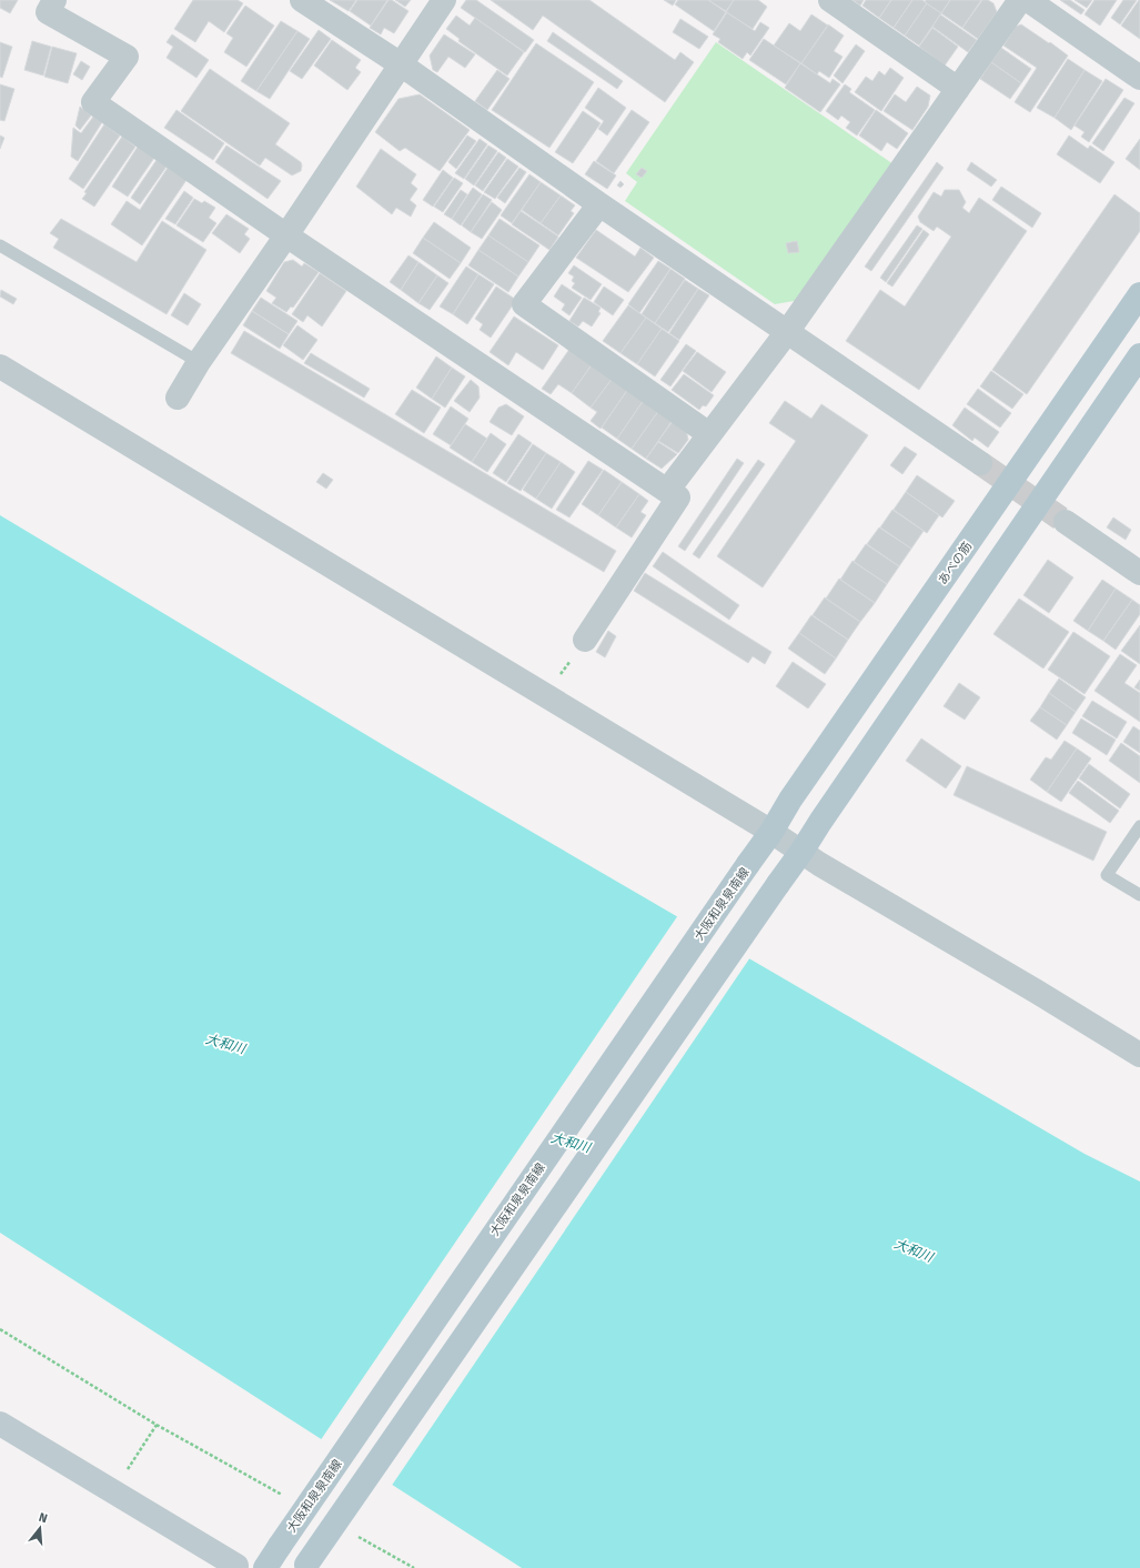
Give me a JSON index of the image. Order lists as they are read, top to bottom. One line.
{"streets":{"main road":["あべの筋","大阪和泉泉南線"]},"crossings":[["あべの筋","大阪和泉泉南線"]],"water":["大和川"],"north":"top"}
